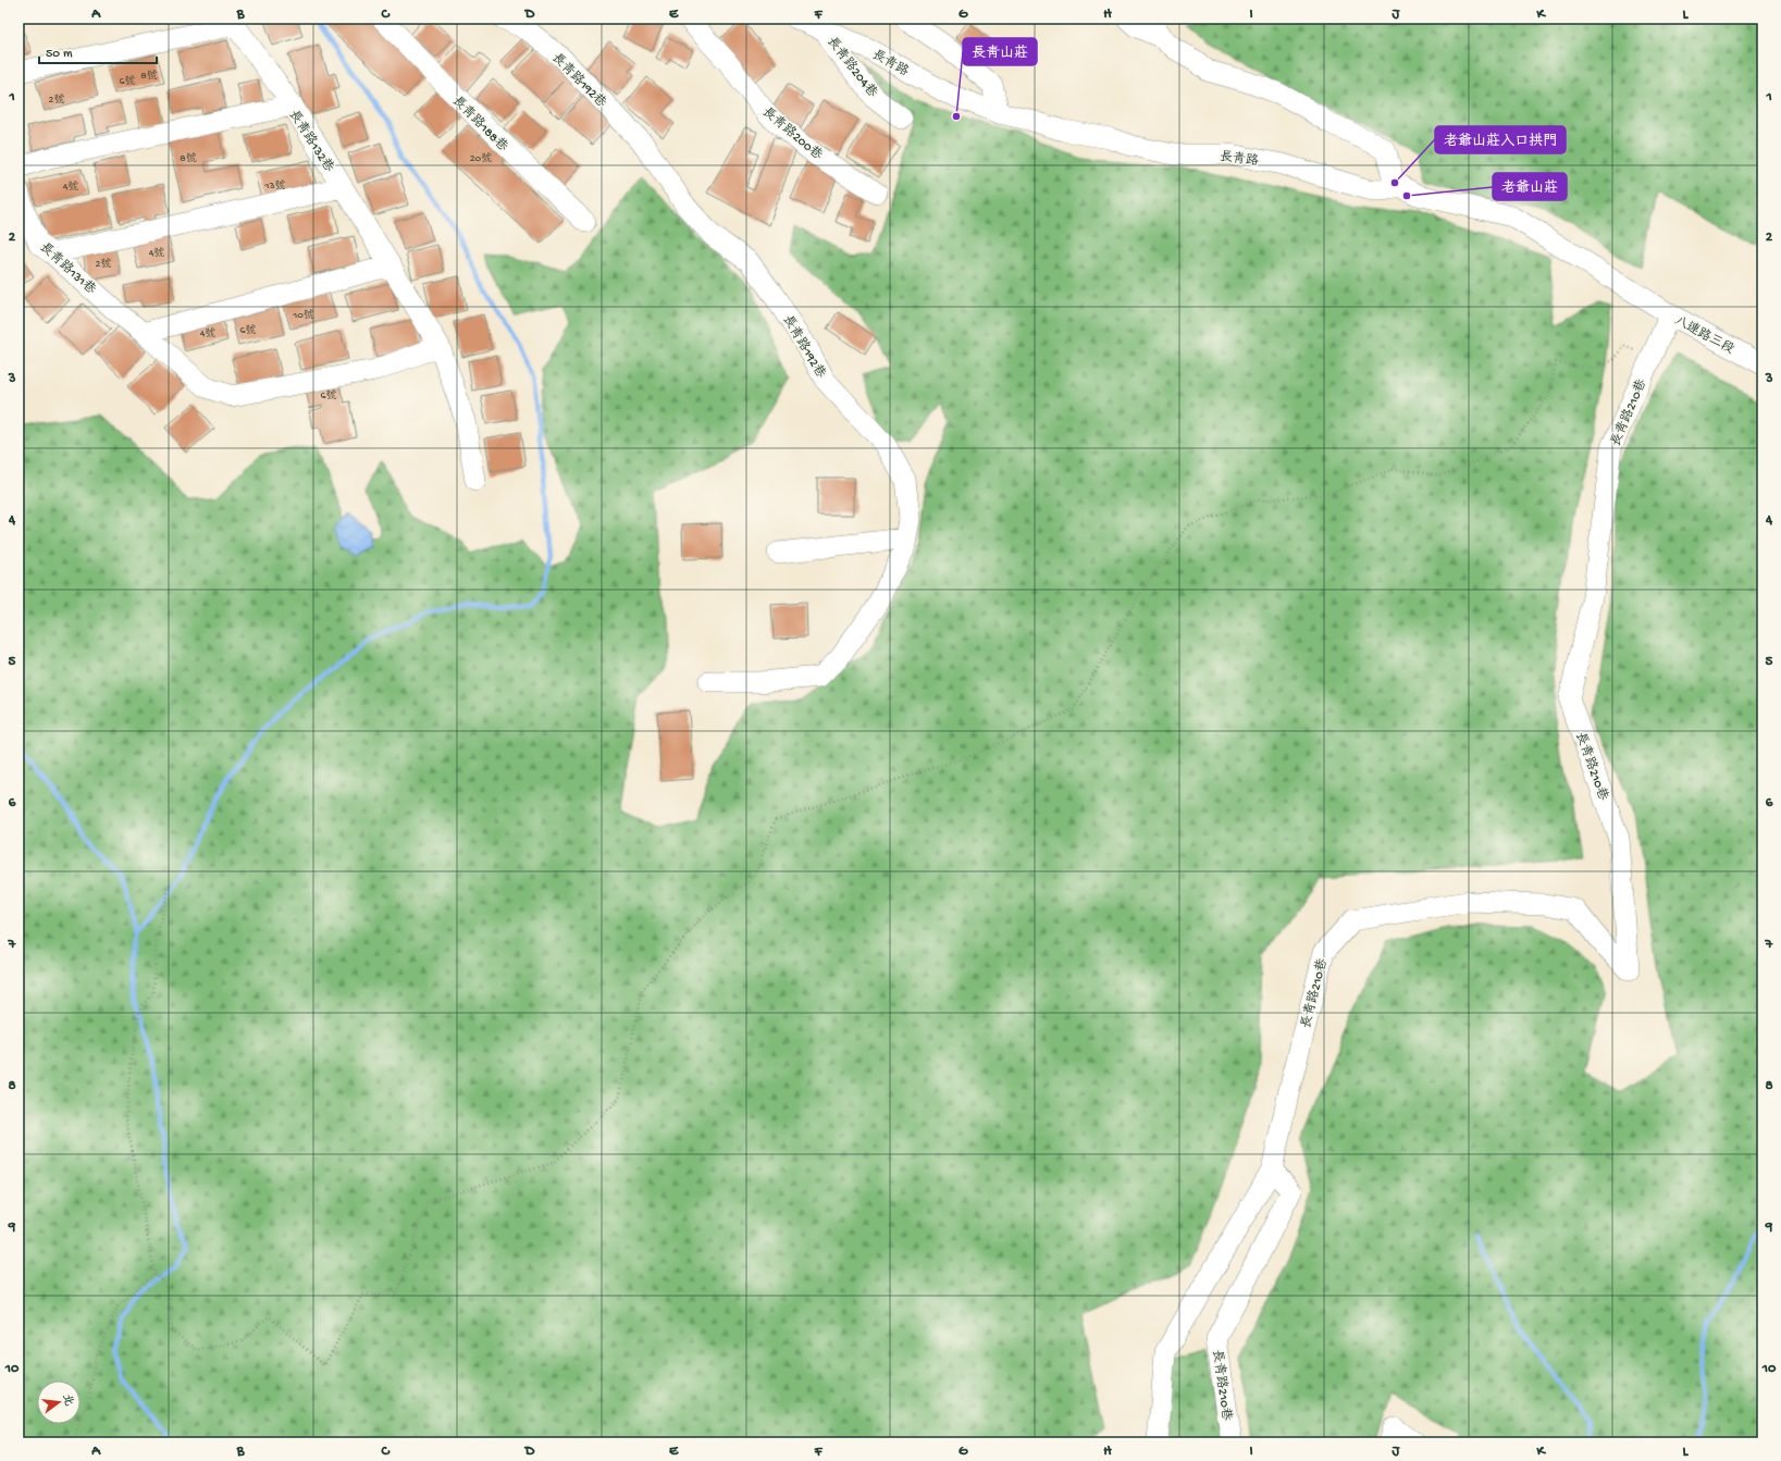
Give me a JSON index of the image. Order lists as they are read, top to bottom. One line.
{"streets":{"street":["長青路","長青路204巷","長青路192巷","長青路188巷","長青路200巷","長青路132巷","長青路131巷","八連路三段","長青路210巷"]},"crossings":[["長青路","長青路204巷"],["八連路三段","長青路210巷"]],"places":["長青山莊","老爺山莊入口拱門","老爺山莊"],"house_numbers":["8號","6號","2號","8號","20號","13號","4號","4號","2號","10號","6號","4號","6號"],"scale_bar":"50 m","north":"right","grid":{"columns":["A","B","C","D","E","F","G","H","I","J","K","L"],"rows":["1","2","3","4","5","6","7","8","9","10"]}}
